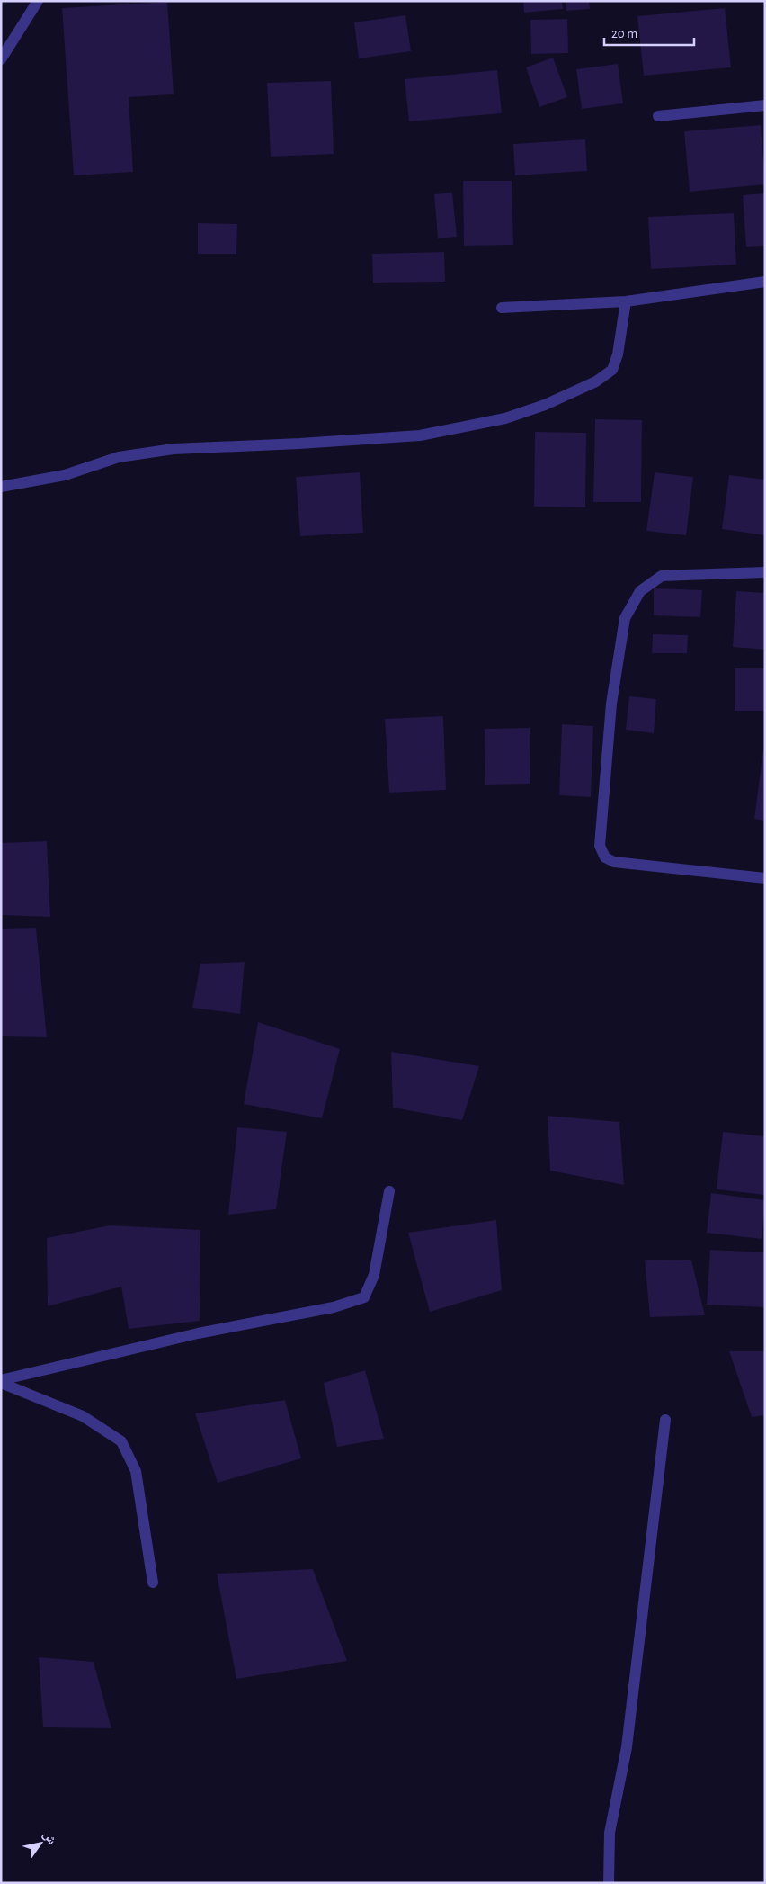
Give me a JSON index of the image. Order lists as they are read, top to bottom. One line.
{"scale_bar":"20 m","north":"top right"}
